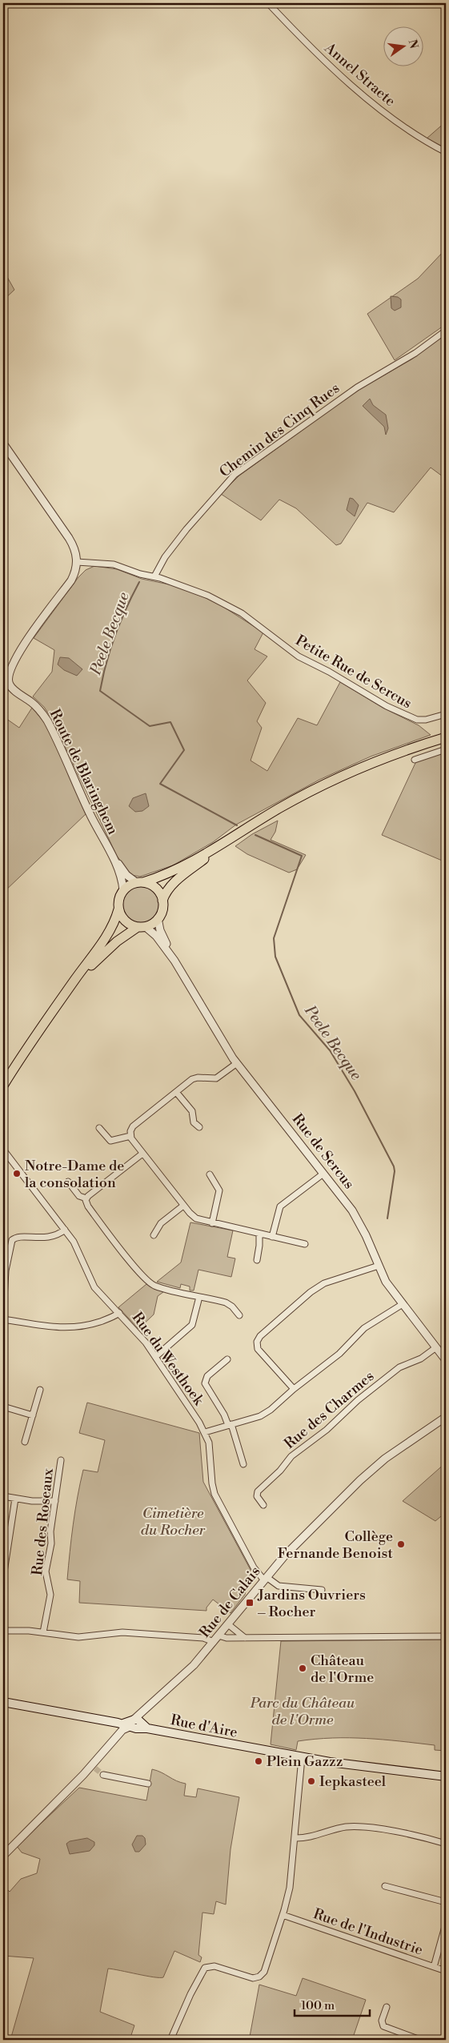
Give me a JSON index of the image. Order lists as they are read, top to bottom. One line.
{"streets":{"main road":["Rue d'Aire"],"street":["Annel Straete","Chemin des Cinq Rues","Petite Rue de Sercus","Route de Blaringhem","Rue de Sercus","Rue du Westhoek","Rue des Charmes","Rue des Roseaux","Rue de Calais","Rue de l'Industrie"]},"crossings":[["Chemin des Cinq Rues","Petite Rue de Sercus"],["Route de Blaringhem","Rue de Sercus"],["Rue de Sercus","Rue des Charmes"],["Rue du Westhoek","Rue de Calais"],["Rue de Calais","Rue d'Aire"]],"water":["Peele Becque"],"parks":["Cimetière du Rocher","Parc du Château de l'Orme"],"places":{"other":["Notre-Dame de la consolation","Collège Fernande Benoist","Château de l'Orme","Plein Gazzz","Iepkasteel"],"transit":["Jardins Ouvriers – Rocher"]},"scale_bar":"100 m","north":"right"}
